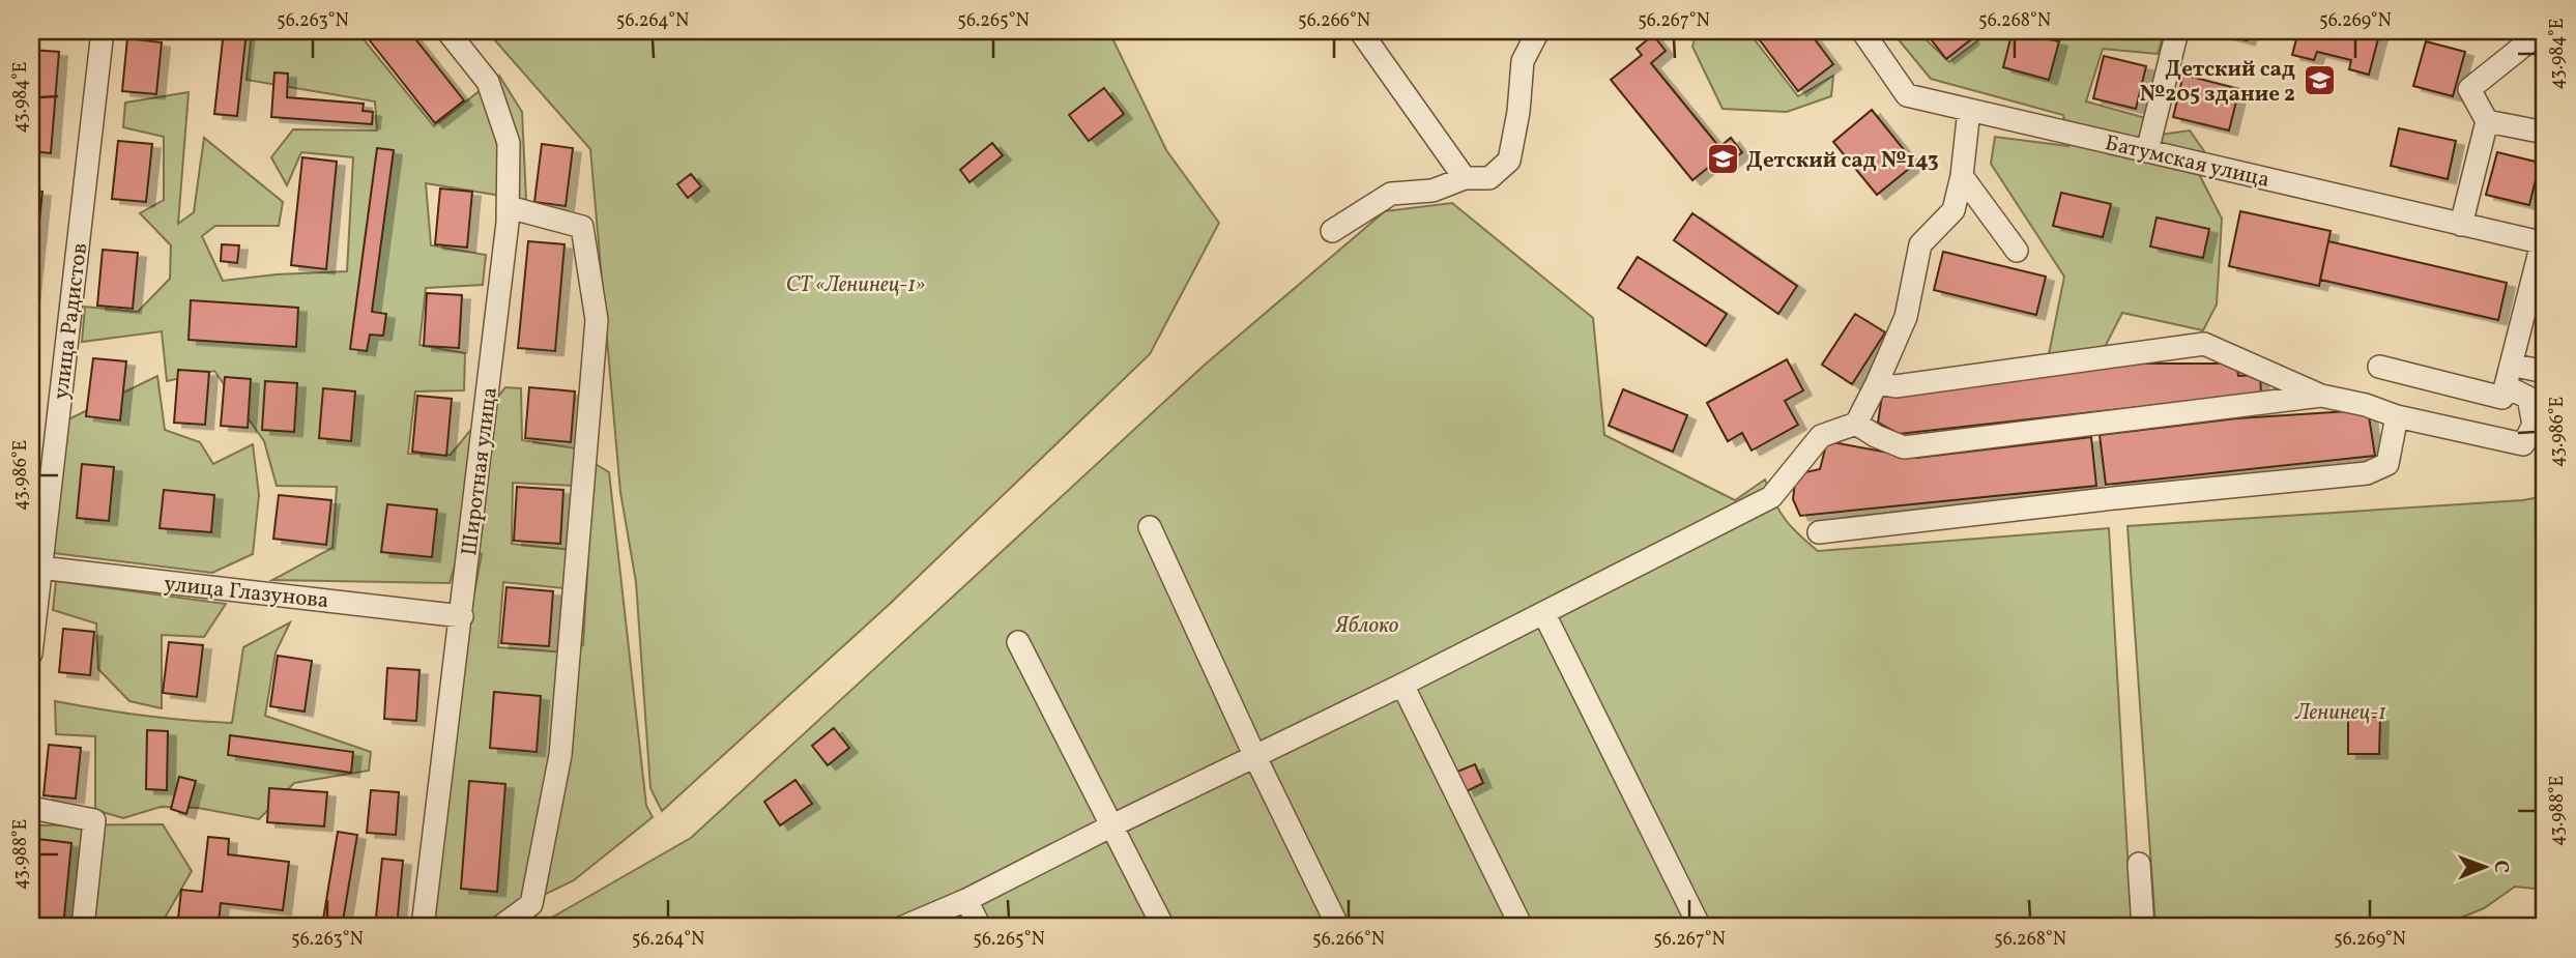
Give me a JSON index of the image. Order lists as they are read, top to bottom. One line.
{"streets":{"street":["Батумская улица","улица Радистов","Широтная улица","улица Глазунова"]},"crossings":[["улица Радистов","улица Глазунова"],["Широтная улица","улица Глазунова"]],"parks":["СТ «Ленинец-1»","Яблоко","Ленинец-1"],"places":{"school or university":["Детский сад №205 здание 2","Детский сад №143"]},"north":"right","coordinates":["56.263°N","56.264°N","56.265°N","56.266°N","56.267°N","56.268°N","56.269°N","43.984°E","43.986°E","43.988°E"]}
